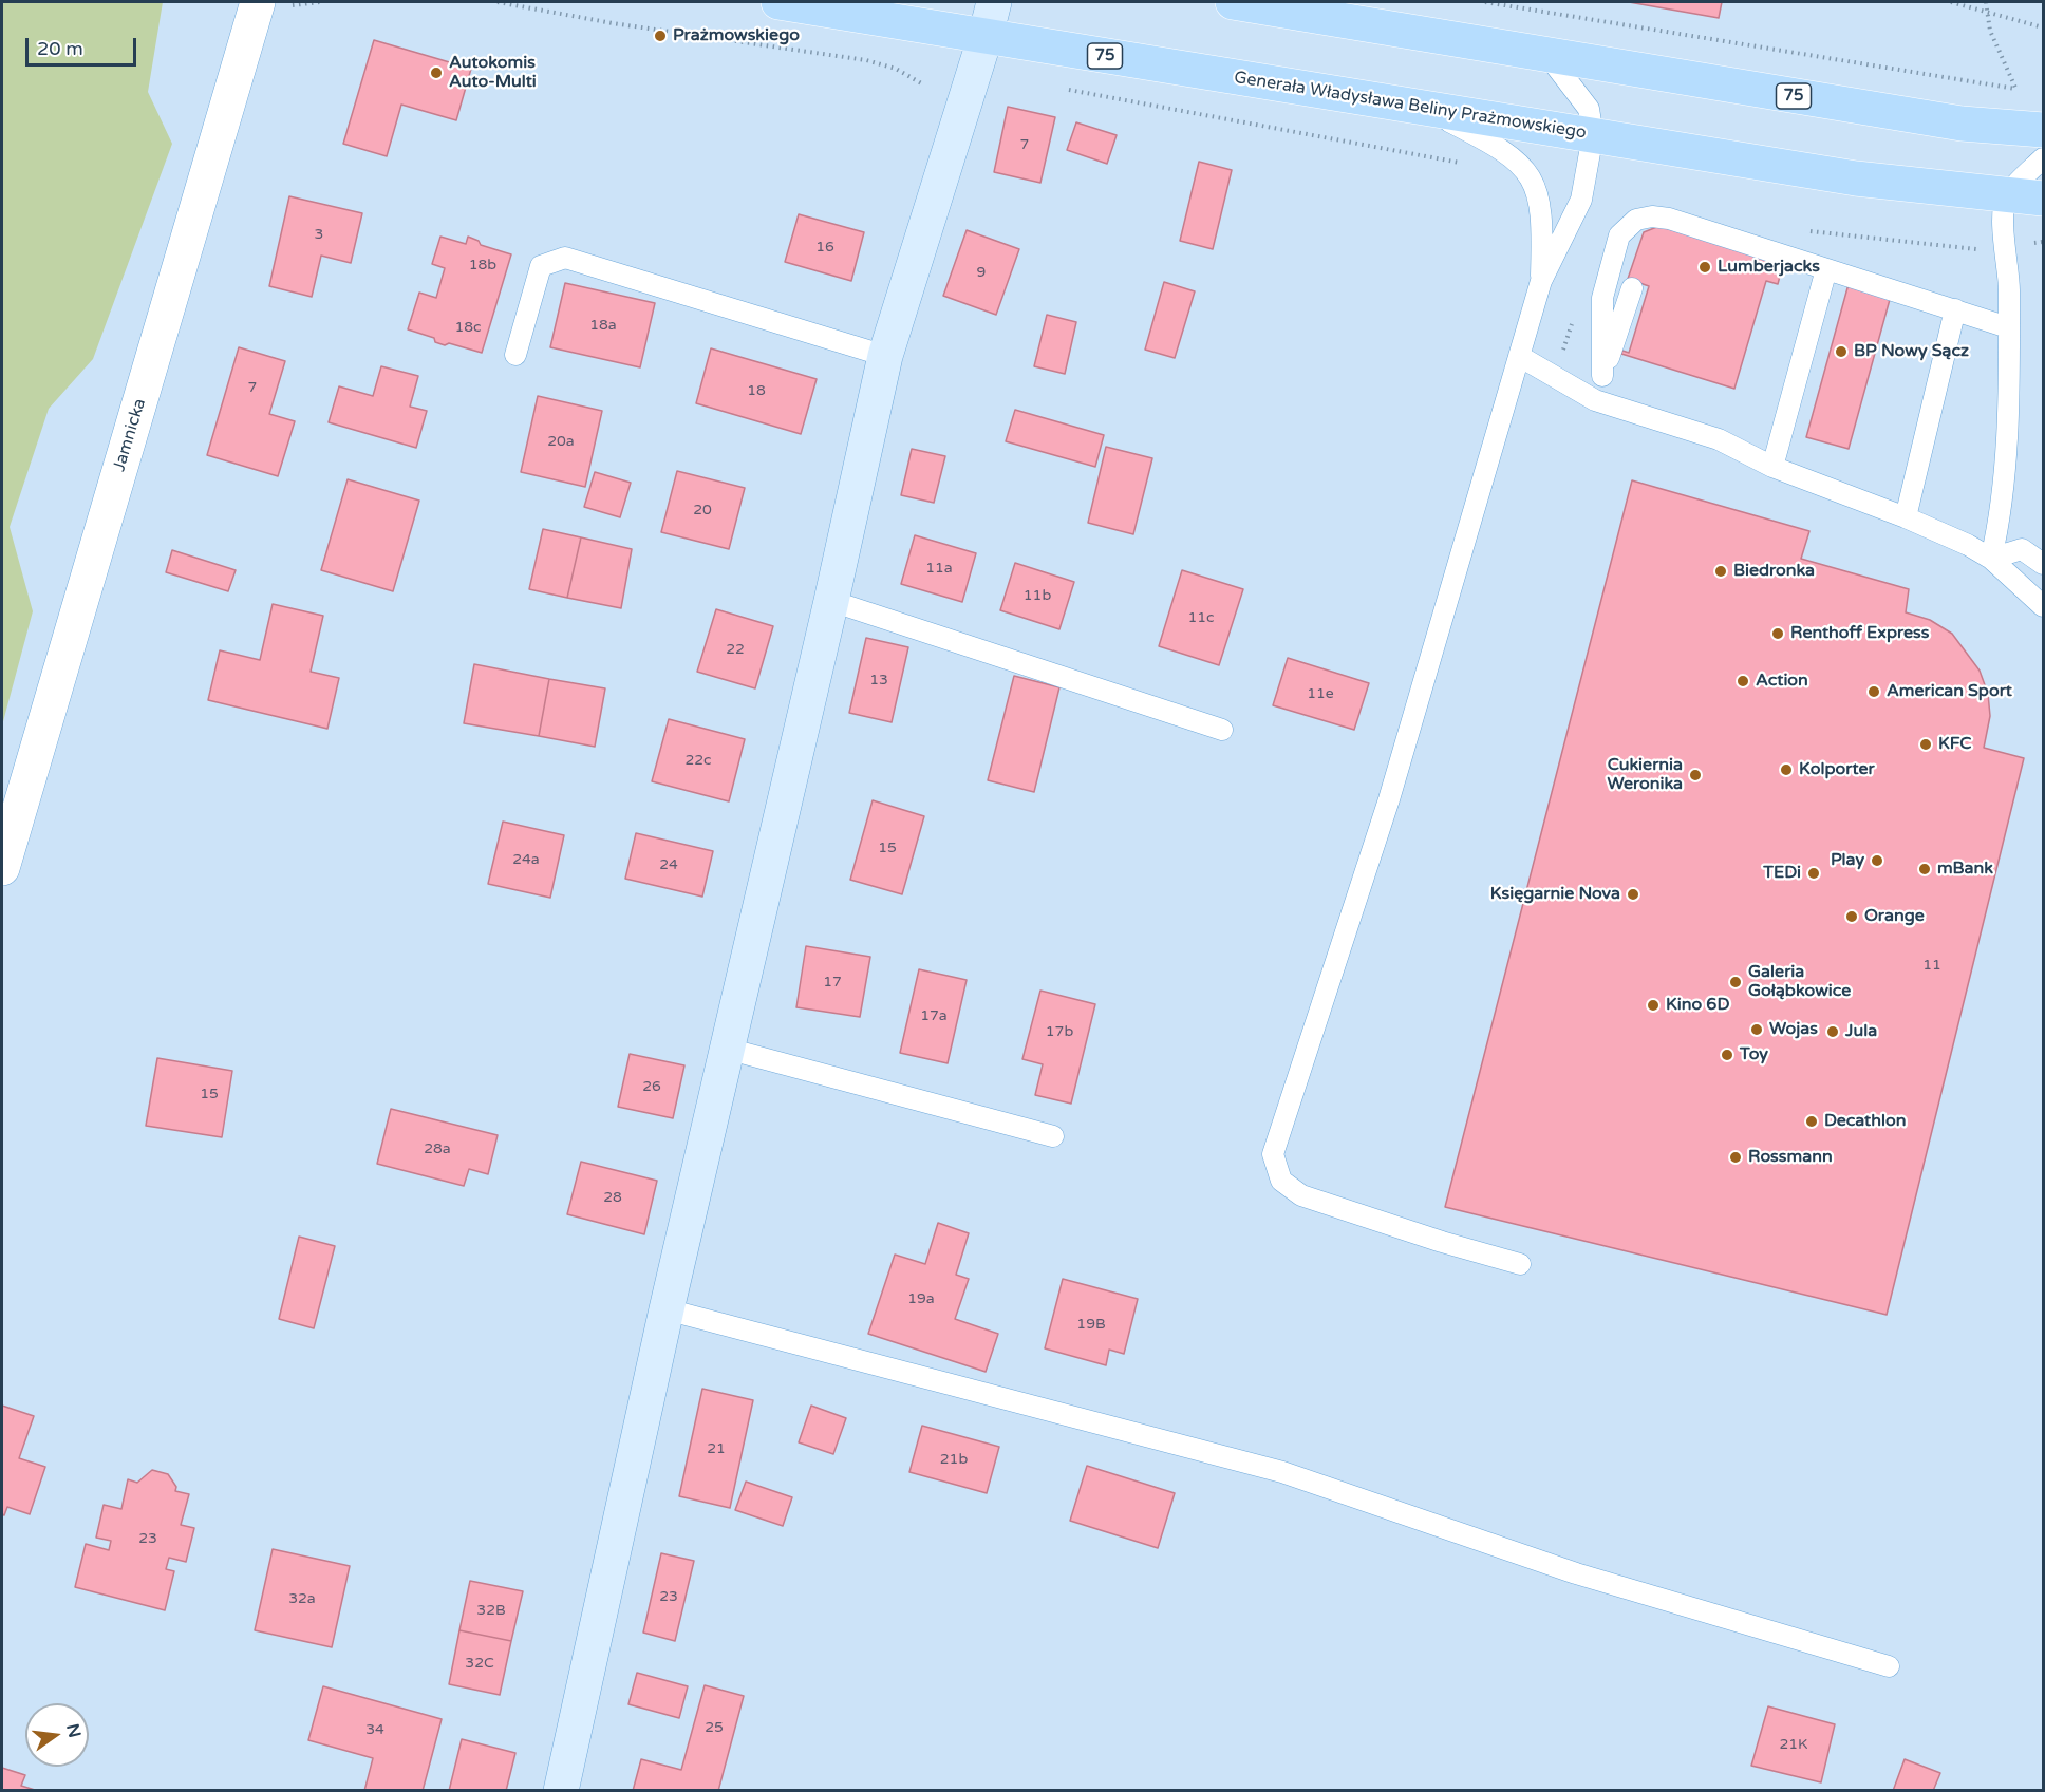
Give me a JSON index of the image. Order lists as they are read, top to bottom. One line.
{"streets":{"main road":["75","Generała Władysława Beliny Prażmowskiego"],"street":["Jamnicka"]},"places":["Prażmowskiego","Autokomis Auto-Multi","Lumberjacks","BP Nowy Sącz","Biedronka","Renthoff Express","Action","American Sport","KFC","Kolporter","Cukiernia Weronika","Play","mBank","TEDi","Księgarnie Nova","Orange","Galeria Gołąbkowice","Kino 6D","Wojas","Jula","Toy","Decathlon","Rossmann"],"house_numbers":["7","3","16","18b","9","18a","18c","7","18","20a","20","11a","11b","11c","22","13","11e","22c","15","24a","24","11","17","17a","17b","26","15","28a","28","19a","19B","21","21b","23","23","32a","32B","32C","25","34","21K"],"scale_bar":"20 m","north":"right"}
